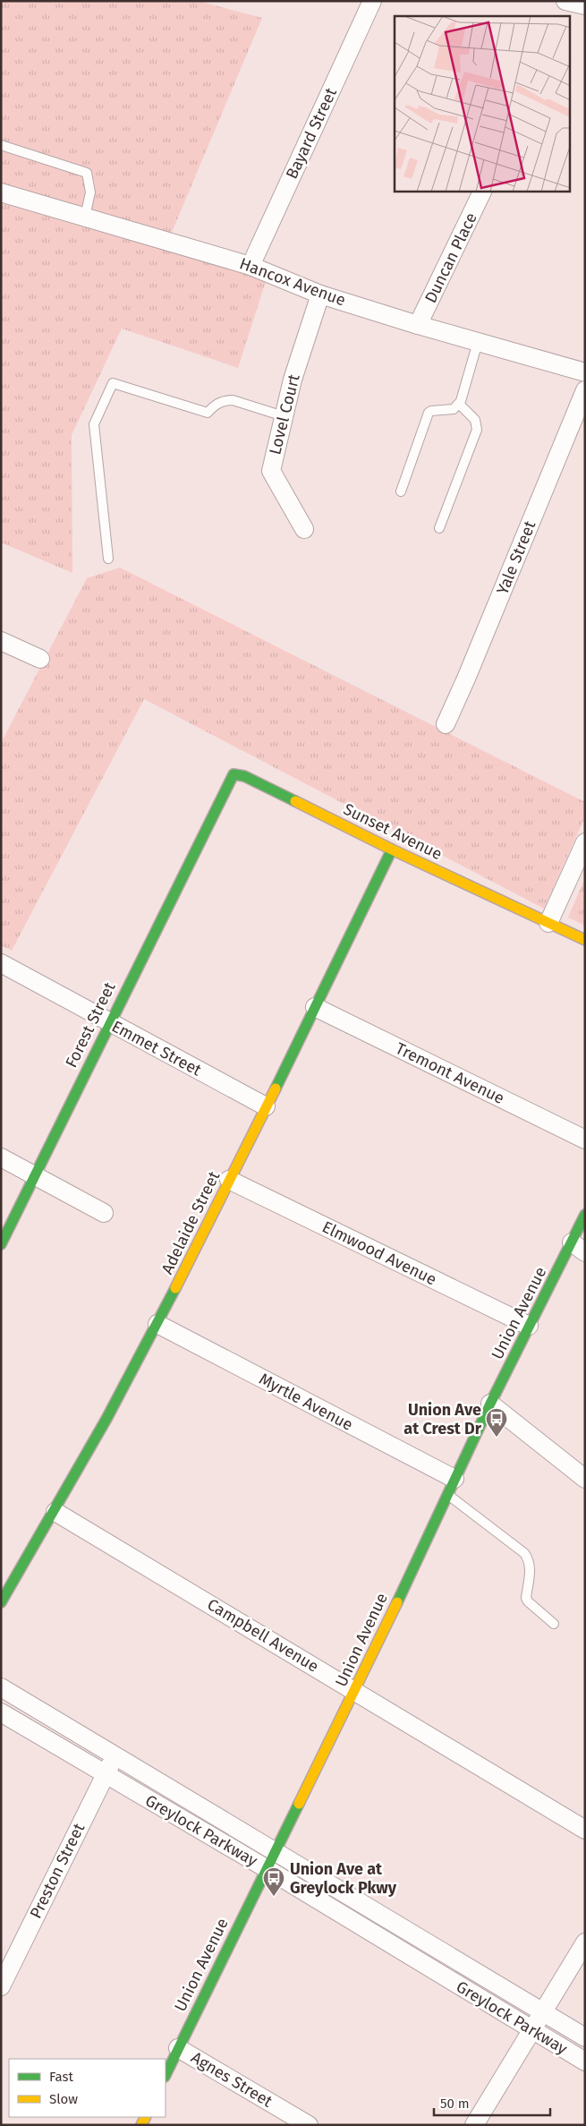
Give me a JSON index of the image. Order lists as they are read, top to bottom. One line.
{"streets":{"street":["Bayard Street","Duncan Place","Hancox Avenue","Lovel Court","Yale Street","Sunset Avenue","Forest Street","Emmet Street","Tremont Avenue","Adelaide Street","Elmwood Avenue","Union Avenue","Myrtle Avenue","Campbell Avenue","Greylock Parkway","Preston Street","Agnes Street"]},"crossings":[["Bayard Street","Hancox Avenue"],["Duncan Place","Hancox Avenue"],["Hancox Avenue","Lovel Court"],["Sunset Avenue","Forest Street"],["Sunset Avenue","Adelaide Street"],["Forest Street","Emmet Street"],["Emmet Street","Adelaide Street"],["Tremont Avenue","Adelaide Street"],["Adelaide Street","Elmwood Avenue"],["Adelaide Street","Myrtle Avenue"],["Adelaide Street","Campbell Avenue"],["Elmwood Avenue","Union Avenue"],["Union Avenue","Myrtle Avenue"],["Union Avenue","Campbell Avenue"],["Union Avenue","Greylock Parkway"],["Union Avenue","Agnes Street"],["Greylock Parkway","Preston Street"]],"places":{"bus stop":["Union Ave at Crest Dr","Union Ave at Greylock Pkwy"]},"legend":["Fast","Slow"],"scale_bar":"50 m"}
